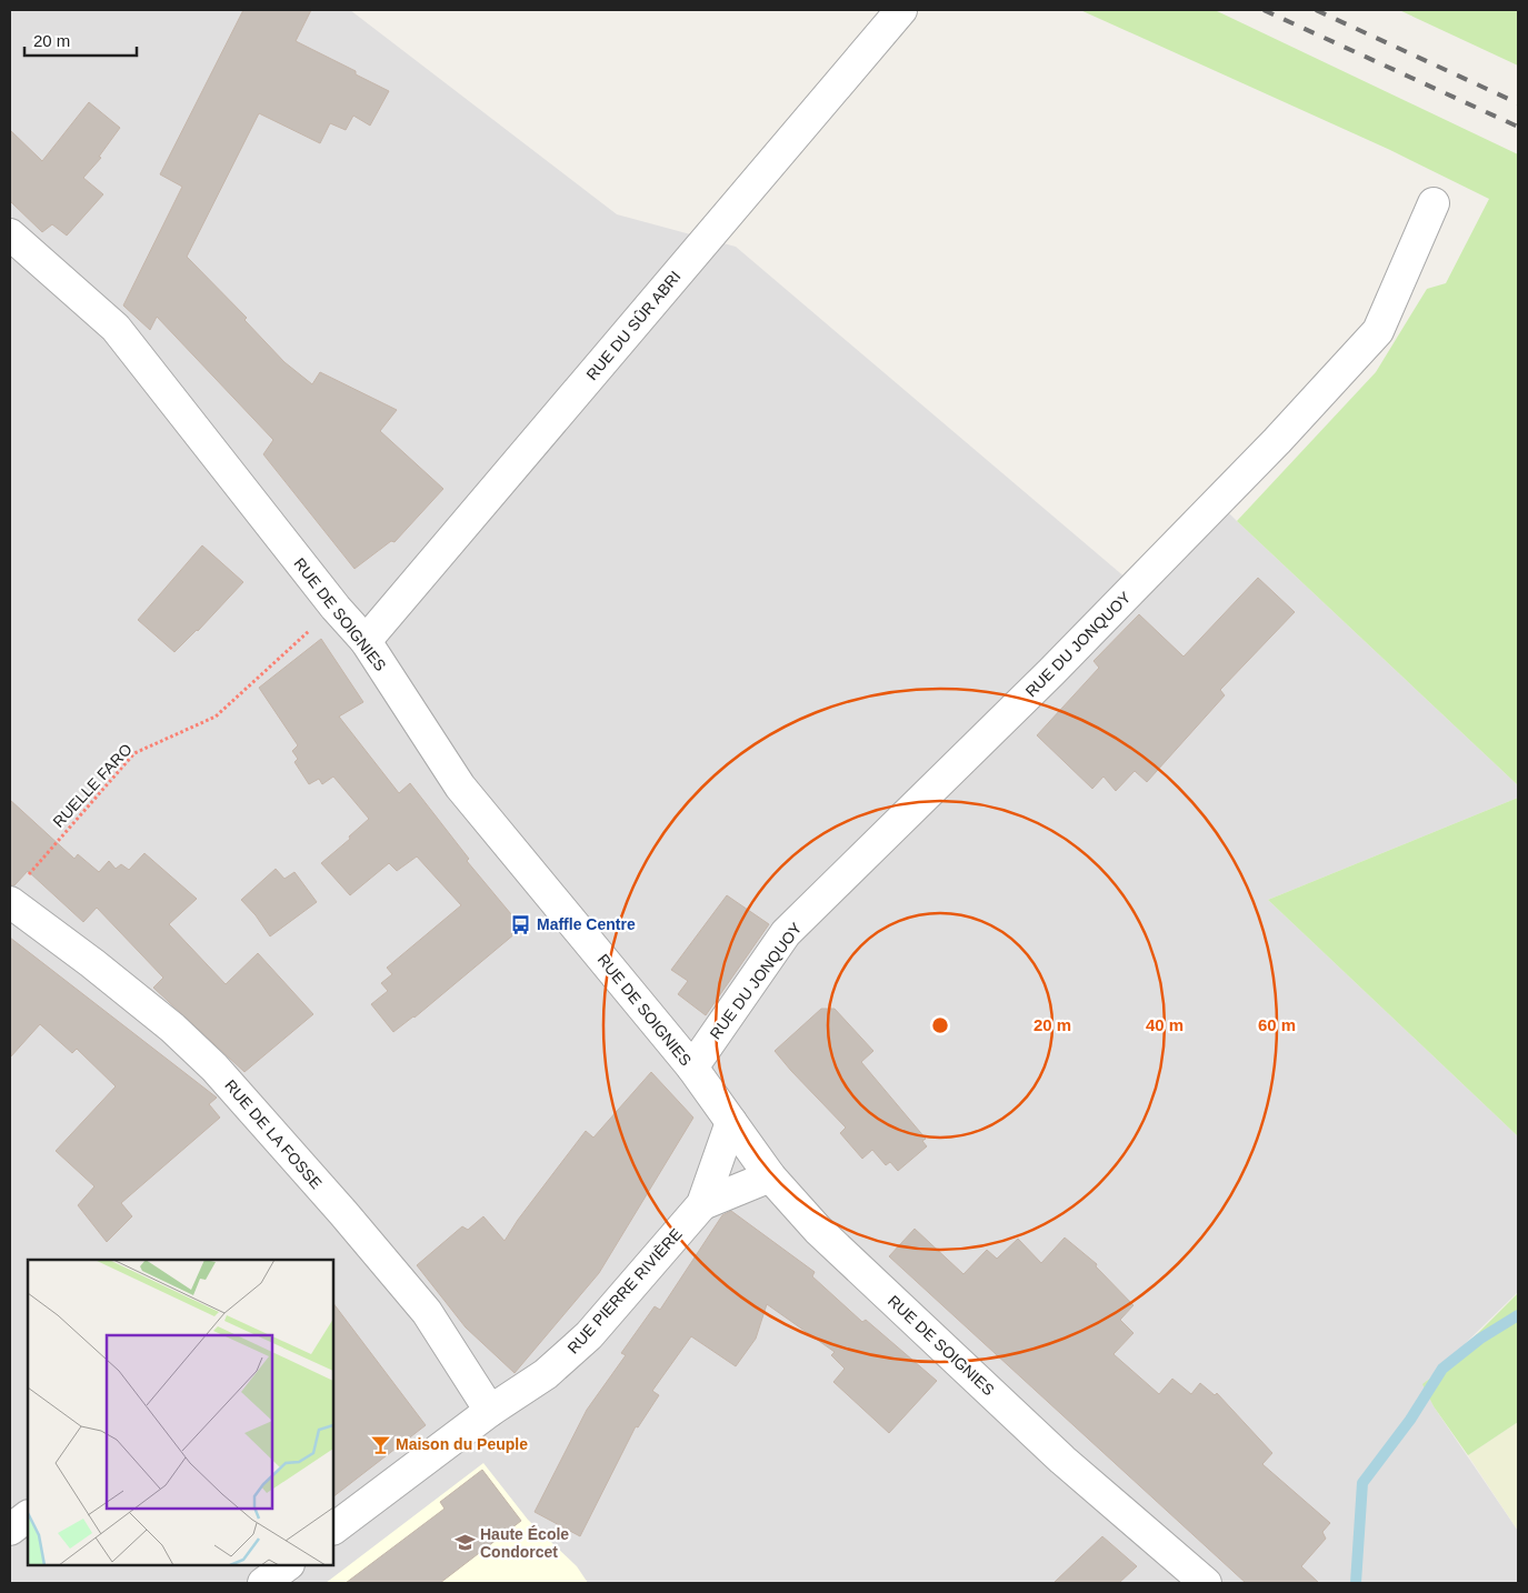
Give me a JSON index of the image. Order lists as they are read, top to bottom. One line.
{"streets":{"street":["RUE DU SÛR ABRI","RUE DE SOIGNIES","RUE DU JONQUOY","RUE DE LA FOSSE","RUE PIERRE RIVIÈRE"],"path":["RUELLE FARO"]},"crossings":[["RUE DU SÛR ABRI","RUE DE SOIGNIES"],["RUE DE SOIGNIES","RUE DU JONQUOY"],["RUE DE SOIGNIES","RUELLE FARO"],["RUE DE SOIGNIES","RUE PIERRE RIVIÈRE"],["RUELLE FARO","RUE DE LA FOSSE"],["RUE DE LA FOSSE","RUE PIERRE RIVIÈRE"]],"places":{"bus stop":["Maffle Centre"],"bar":["Maison du Peuple"],"school or university":["Haute École Condorcet"]},"scale_bar":"20 m","rings":["20 m","40 m","60 m"]}
